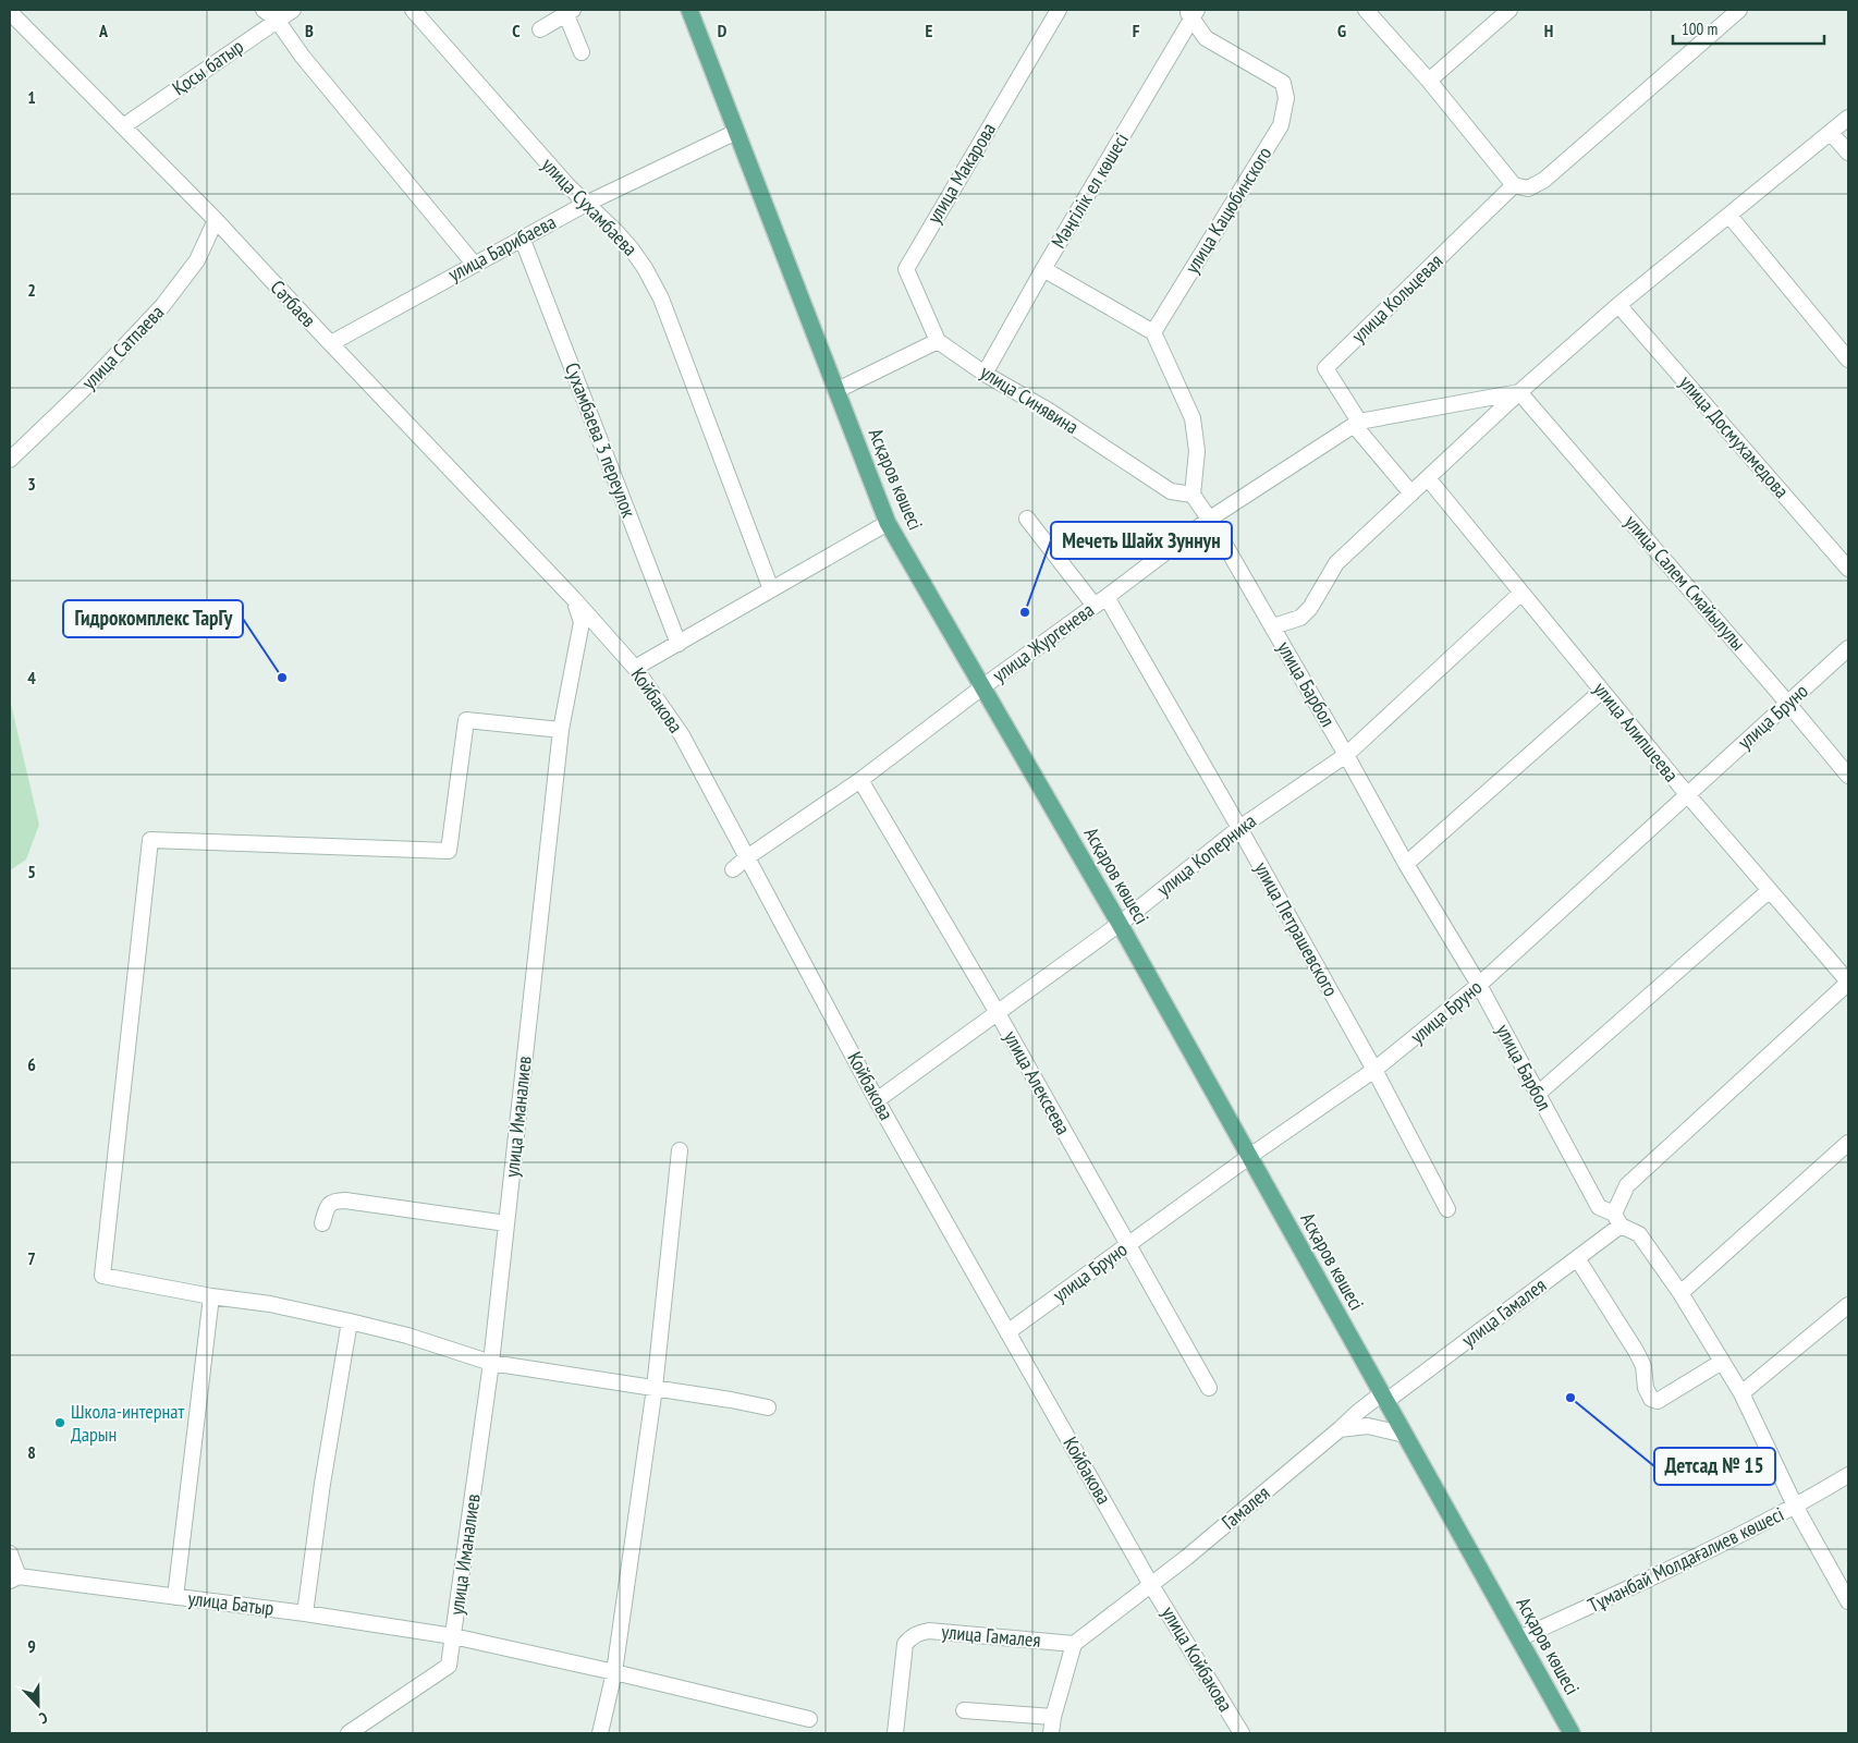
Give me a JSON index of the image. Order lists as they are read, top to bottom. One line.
{"streets":{"main road":["Асқаров көшесі"],"street":["Қосы батыр","улица Макарова","Мәңгілік ел көшесі","улица Сухамбаева","улица Кацюбинского","улица Барибаева","улица Кольцевая","Сәтбаев","улица Сатпаева","улица Синявина","улица Досмухамедова","Сухамбаева 3 переулок","улица Салем Смайылулы","улица Жургенева","улица Барбол","Койбакова","улица Бруно","улица Алипшеева","улица Коперника","улица Петрашевского","улица Алексеева","улица Иманалиев","улица Гамалея","Гамалея","Тұманбай Молдағалиев көшесі","улица Батыр","улица Койбакова"]},"crossings":[["Қосы батыр","Сәтбаев"],["улица Макарова","улица Синявина"],["Мәңгілік ел көшесі","улица Кацюбинского"],["Мәңгілік ел көшесі","улица Синявина"],["улица Сухамбаева","улица Барибаева"],["улица Барибаева","Сәтбаев"],["улица Барибаева","Сухамбаева 3 переулок"],["улица Барибаева","Асқаров көшесі"],["улица Кольцевая","улица Жургенева"],["Сәтбаев","улица Сатпаева"],["Сәтбаев","Койбакова"],["Сәтбаев","улица Иманалиев"],["Асқаров көшесі","улица Жургенева"],["Асқаров көшесі","улица Бруно"],["Асқаров көшесі","улица Коперника"],["Асқаров көшесі","улица Гамалея"],["Асқаров көшесі","Тұманбай Молдағалиев көшесі"],["улица Салем Смайылулы","улица Бруно"],["улица Жургенева","улица Барбол"],["улица Жургенева","Койбакова"],["улица Жургенева","улица Петрашевского"],["улица Жургенева","улица Алексеева"],["улица Барбол","улица Бруно"],["улица Барбол","улица Коперника"],["улица Барбол","улица Гамалея"],["улица Барбол","Тұманбай Молдағалиев көшесі"],["Койбакова","улица Бруно"],["Койбакова","улица Коперника"],["Койбакова","улица Иманалиев"],["Койбакова","Гамалея"],["Койбакова","улица Койбакова"],["улица Бруно","улица Алипшеева"],["улица Бруно","улица Петрашевского"],["улица Бруно","улица Алексеева"],["улица Алипшеева","улица Коперника"],["улица Коперника","улица Петрашевского"],["улица Коперника","улица Алексеева"],["улица Иманалиев","улица Батыр"],["улица Гамалея","Гамалея"],["Гамалея","улица Койбакова"]],"places":["Мечеть Шайх Зуннун","Гидрокомплекс ТарГу","Детсад № 15","Школа-интернат Дарын"],"scale_bar":"100 m","north":"bottom","grid":{"columns":["A","B","C","D","E","F","G","H"],"rows":["1","2","3","4","5","6","7","8","9"]}}
